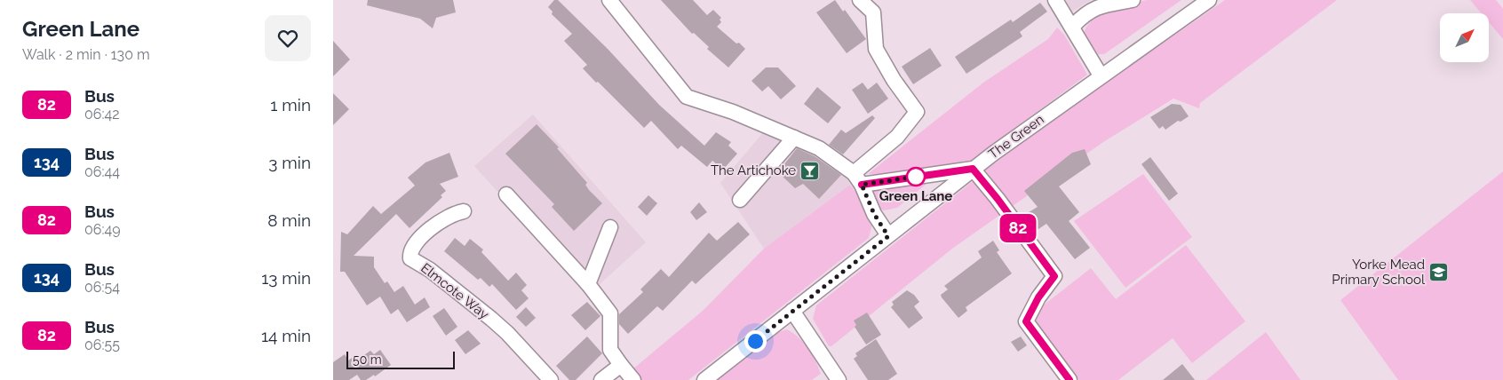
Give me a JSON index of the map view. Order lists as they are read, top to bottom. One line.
{"streets":{"street":["The Green","Elmcote Way"]},"places":{"bar":["The Artichoke"],"other":["Green Lane"],"school or university":["Yorke Mead Primary School"]},"lines":["bus line 82"],"scale_bar":"50 m","north":"top right","page":{"heading":["Green Lane","Walk · 2 min · 130 m"],"on_map":"82","list":[{"mark":"82","name":"Bus","note":"06:42","value":"1 min"},{"mark":"134","name":"Bus","note":"06:44","value":"3 min"},{"mark":"82","name":"Bus","note":"06:49","value":"8 min"},{"mark":"134","name":"Bus","note":"06:54","value":"13 min"},{"mark":"82","name":"Bus","note":"06:55","value":"14 min"}],"scale":"50 m"}}
